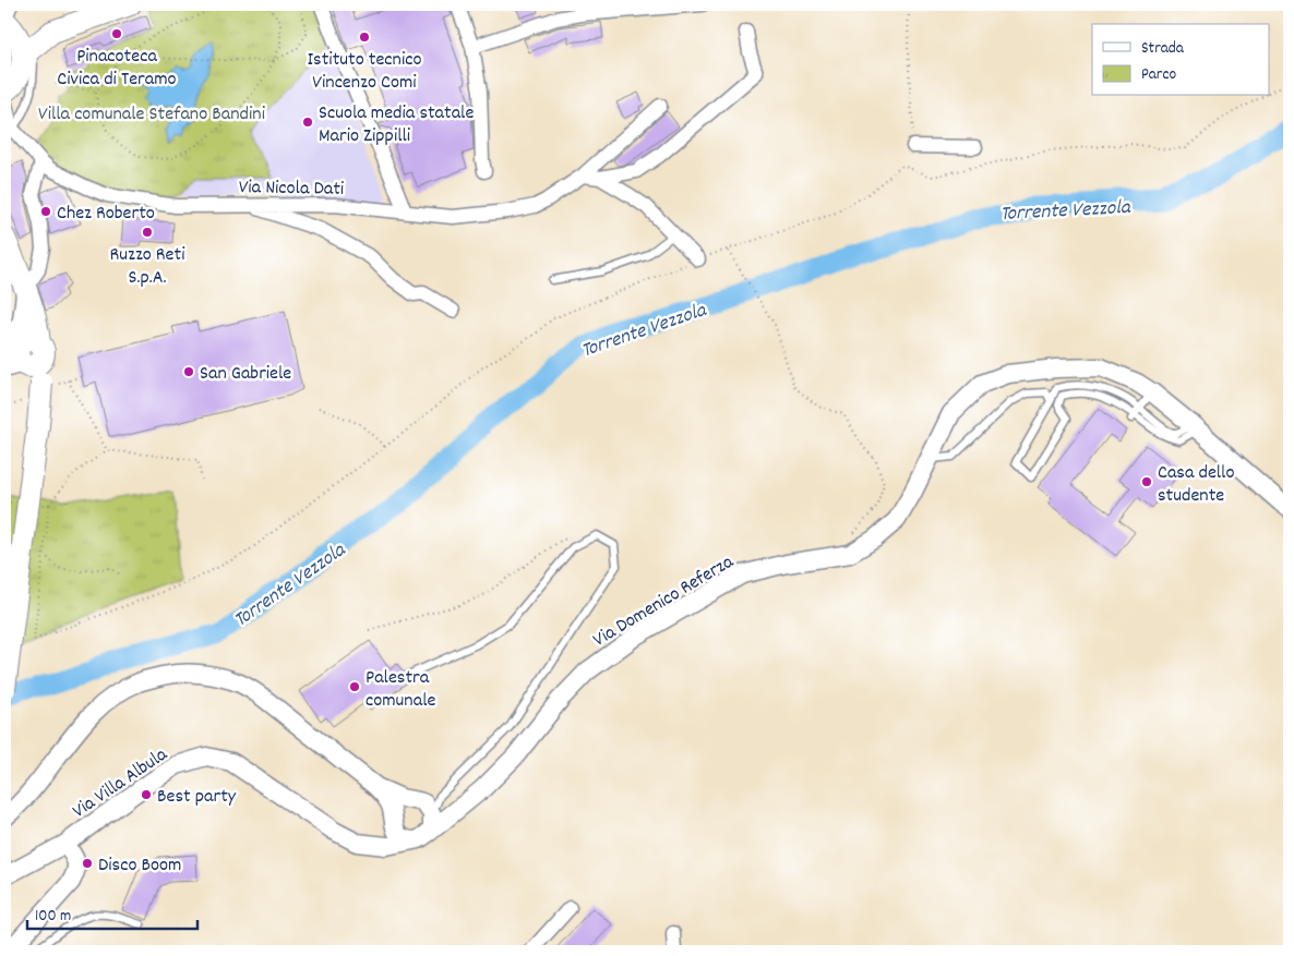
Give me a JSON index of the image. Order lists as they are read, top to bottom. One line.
{"streets":{"street":["Via Nicola Dati","Via Domenico Referza","Via Villa Albula"]},"crossings":[["Via Domenico Referza","Via Villa Albula"]],"water":["Torrente Vezzola"],"parks":["Villa comunale Stefano Bandini"],"places":["Pinacoteca Civica di Teramo","Istituto tecnico Vincenzo Comi","Scuola media statale Mario Zippilli","Chez Roberto","Ruzzo Reti S.p.A.","San Gabriele","Casa dello studente","Palestra comunale","Best party","Disco Boom"],"legend":["Strada","Parco"],"scale_bar":"100 m"}
